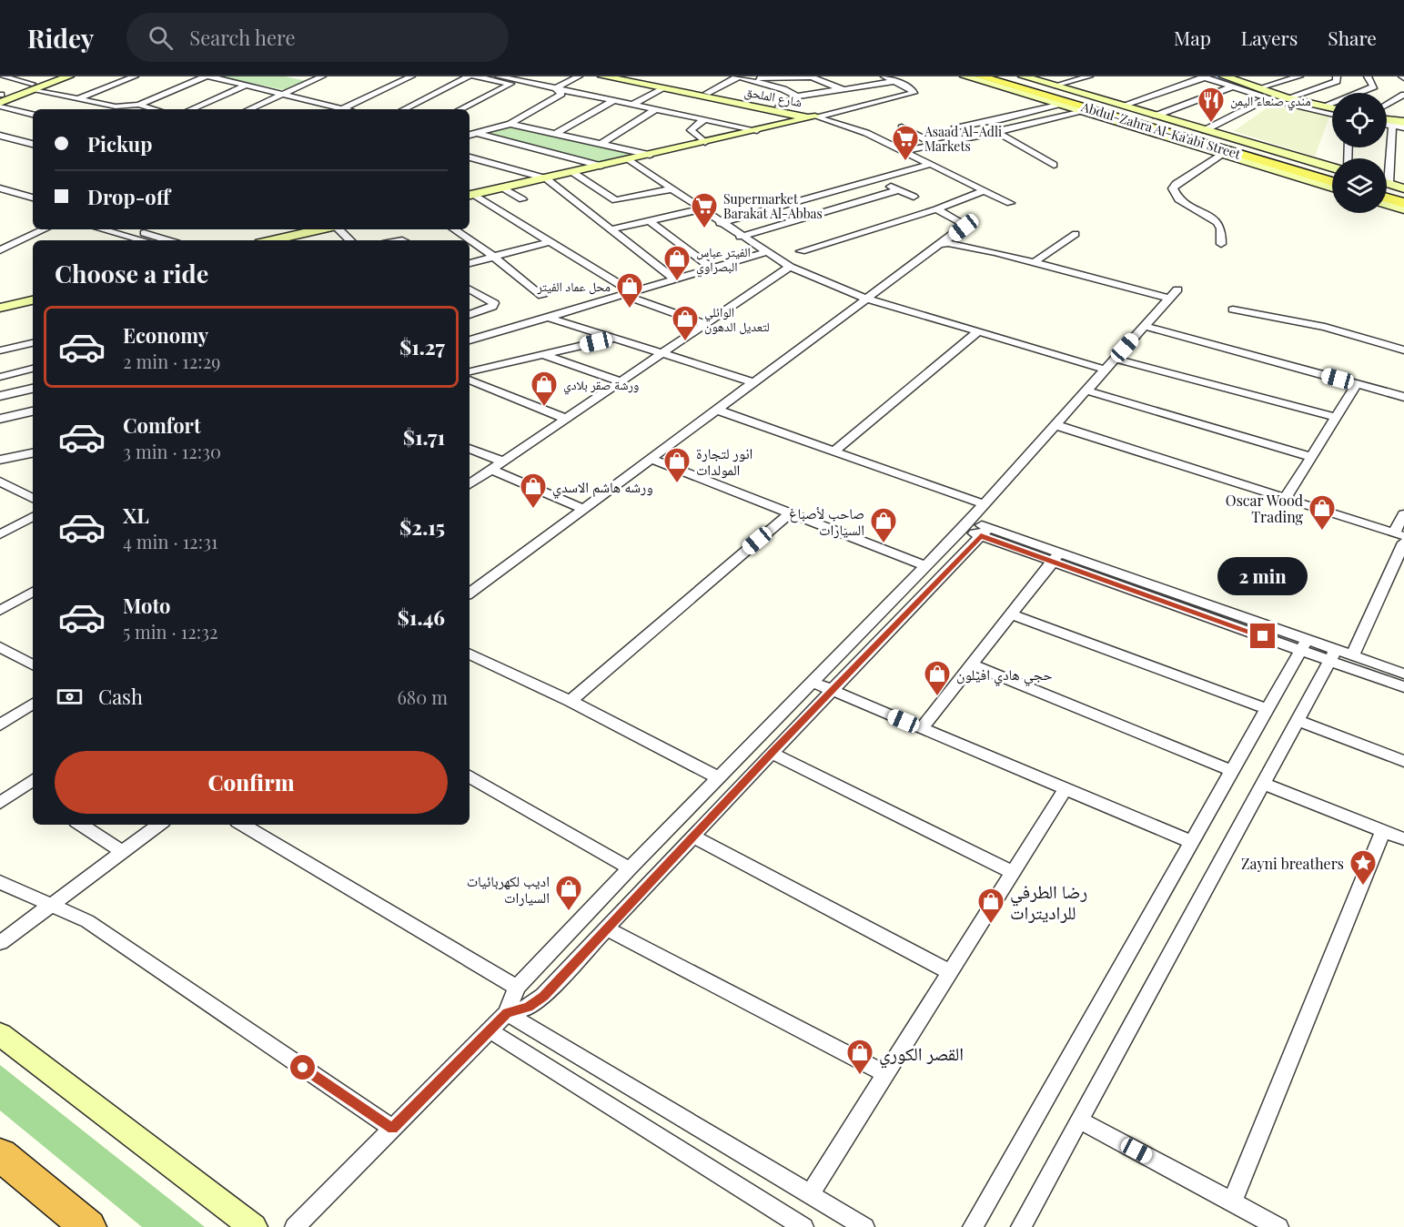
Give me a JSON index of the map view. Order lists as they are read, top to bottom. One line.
{"streets":{"main road":["Abdul-Zahra Al-Ka'abi Street"],"street":["شارع الملحق"]},"places":{"restaurant":["مندي صنعاء اليمن"],"supermarket":["Asaad Al-Adli Markets","Supermarket Barakat Al-Abbas"],"shop":["الفيتر عباس البصراوي","محل عماد الفيتر","الوائلي لتعديل الدهون","ورشة صقر بلادي","انور لتجارة المولدات","ورشه هاشم الاسدي","Oscar Wood Trading","صاحب لأصباغ السيارات","حجي هادي افيلون","اديب لكهربائيات السيارات","رضا الطرفي للراديترات","القصر الكوري"],"place":["Zayni breathers"]},"page":{"header":"Ridey","search":"Search here","nav":["Map","Layers","Share"],"banner":["Pickup","Drop-off"],"heading":"Choose a ride","list":[{"name":"Economy","note":"2 min · 12:29","value":"$1.27"},{"name":"Comfort","note":"3 min · 12:30","value":"$1.71"},{"name":"XL","note":"4 min · 12:31","value":"$2.15"},{"name":"Moto","note":"5 min · 12:32","value":"$1.46"}],"bubble":"2 min","pay":["Cash","680 m"],"buttons":"Confirm"}}
